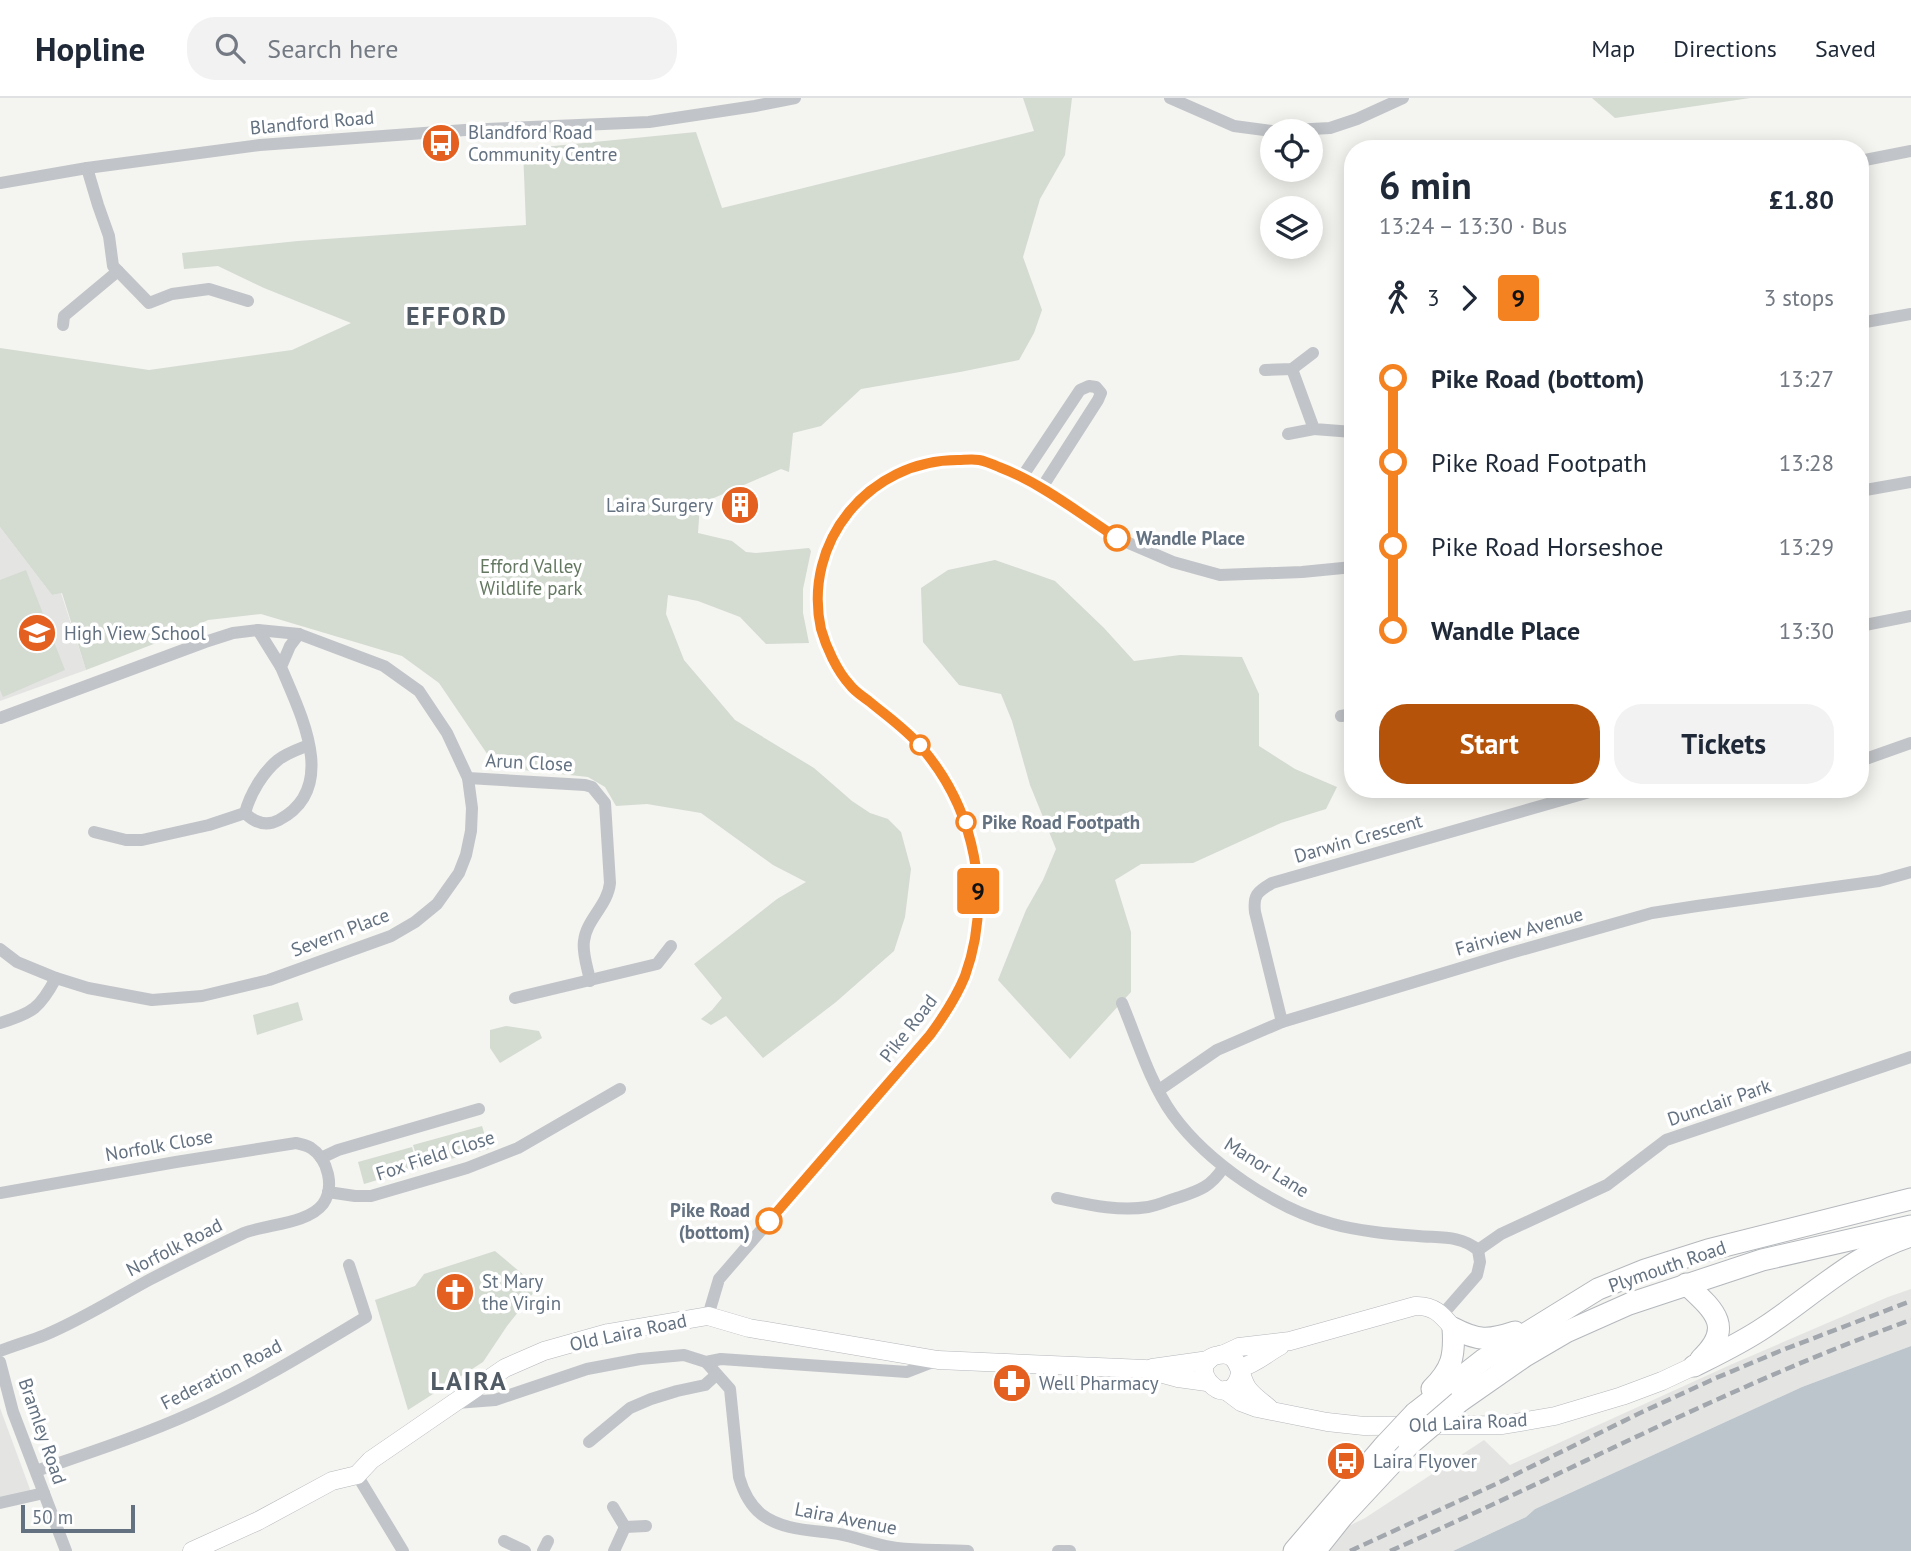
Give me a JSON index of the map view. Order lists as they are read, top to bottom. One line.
{"streets":{"main road":["Plymouth Road","Old Laira Road"],"street":["Blandford Road","Arun Close","Darwin Crescent","Fairview Avenue","Severn Place","Pike Road","Dunclair Park","Norfolk Close","Fox Field Close","Manor Lane","Norfolk Road","Federation Road","Bramley Road","Laira Avenue"]},"crossings":[["Arun Close","Severn Place"],["Darwin Crescent","Fairview Avenue"],["Fairview Avenue","Manor Lane"],["Pike Road","Old Laira Road"],["Dunclair Park","Manor Lane"],["Norfolk Close","Fox Field Close"],["Fox Field Close","Norfolk Road"],["Old Laira Road","Laira Avenue"],["Federation Road","Bramley Road"]],"districts":["EFFORD","LAIRA"],"parks":["Efford Valley Wildlife park"],"places":{"bus stop":["Blandford Road Community Centre","Laira Flyover"],"building":["Laira Surgery"],"other":["Wandle Place","Pike Road Footpath","Pike Road (bottom)"],"school or university":["High View School"],"church":["St Mary the Virgin"],"pharmacy":["Well Pharmacy"]},"lines":["bus line 9"],"scale_bar":"50 m","page":{"header":"Hopline","search":"Search here","nav":["Map","Directions","Saved"],"on_map":"9","heading":["6 min","13:24 – 13:30 · Bus","£1.80"],"legs":["3","9","3 stops"],"list":[{"name":"Pike Road (bottom)","value":"13:27"},{"name":"Pike Road Footpath","value":"13:28"},{"name":"Pike Road Horseshoe","value":"13:29"},{"name":"Wandle Place","value":"13:30"}],"buttons":["Start","Tickets"],"scale":"50 m"}}
